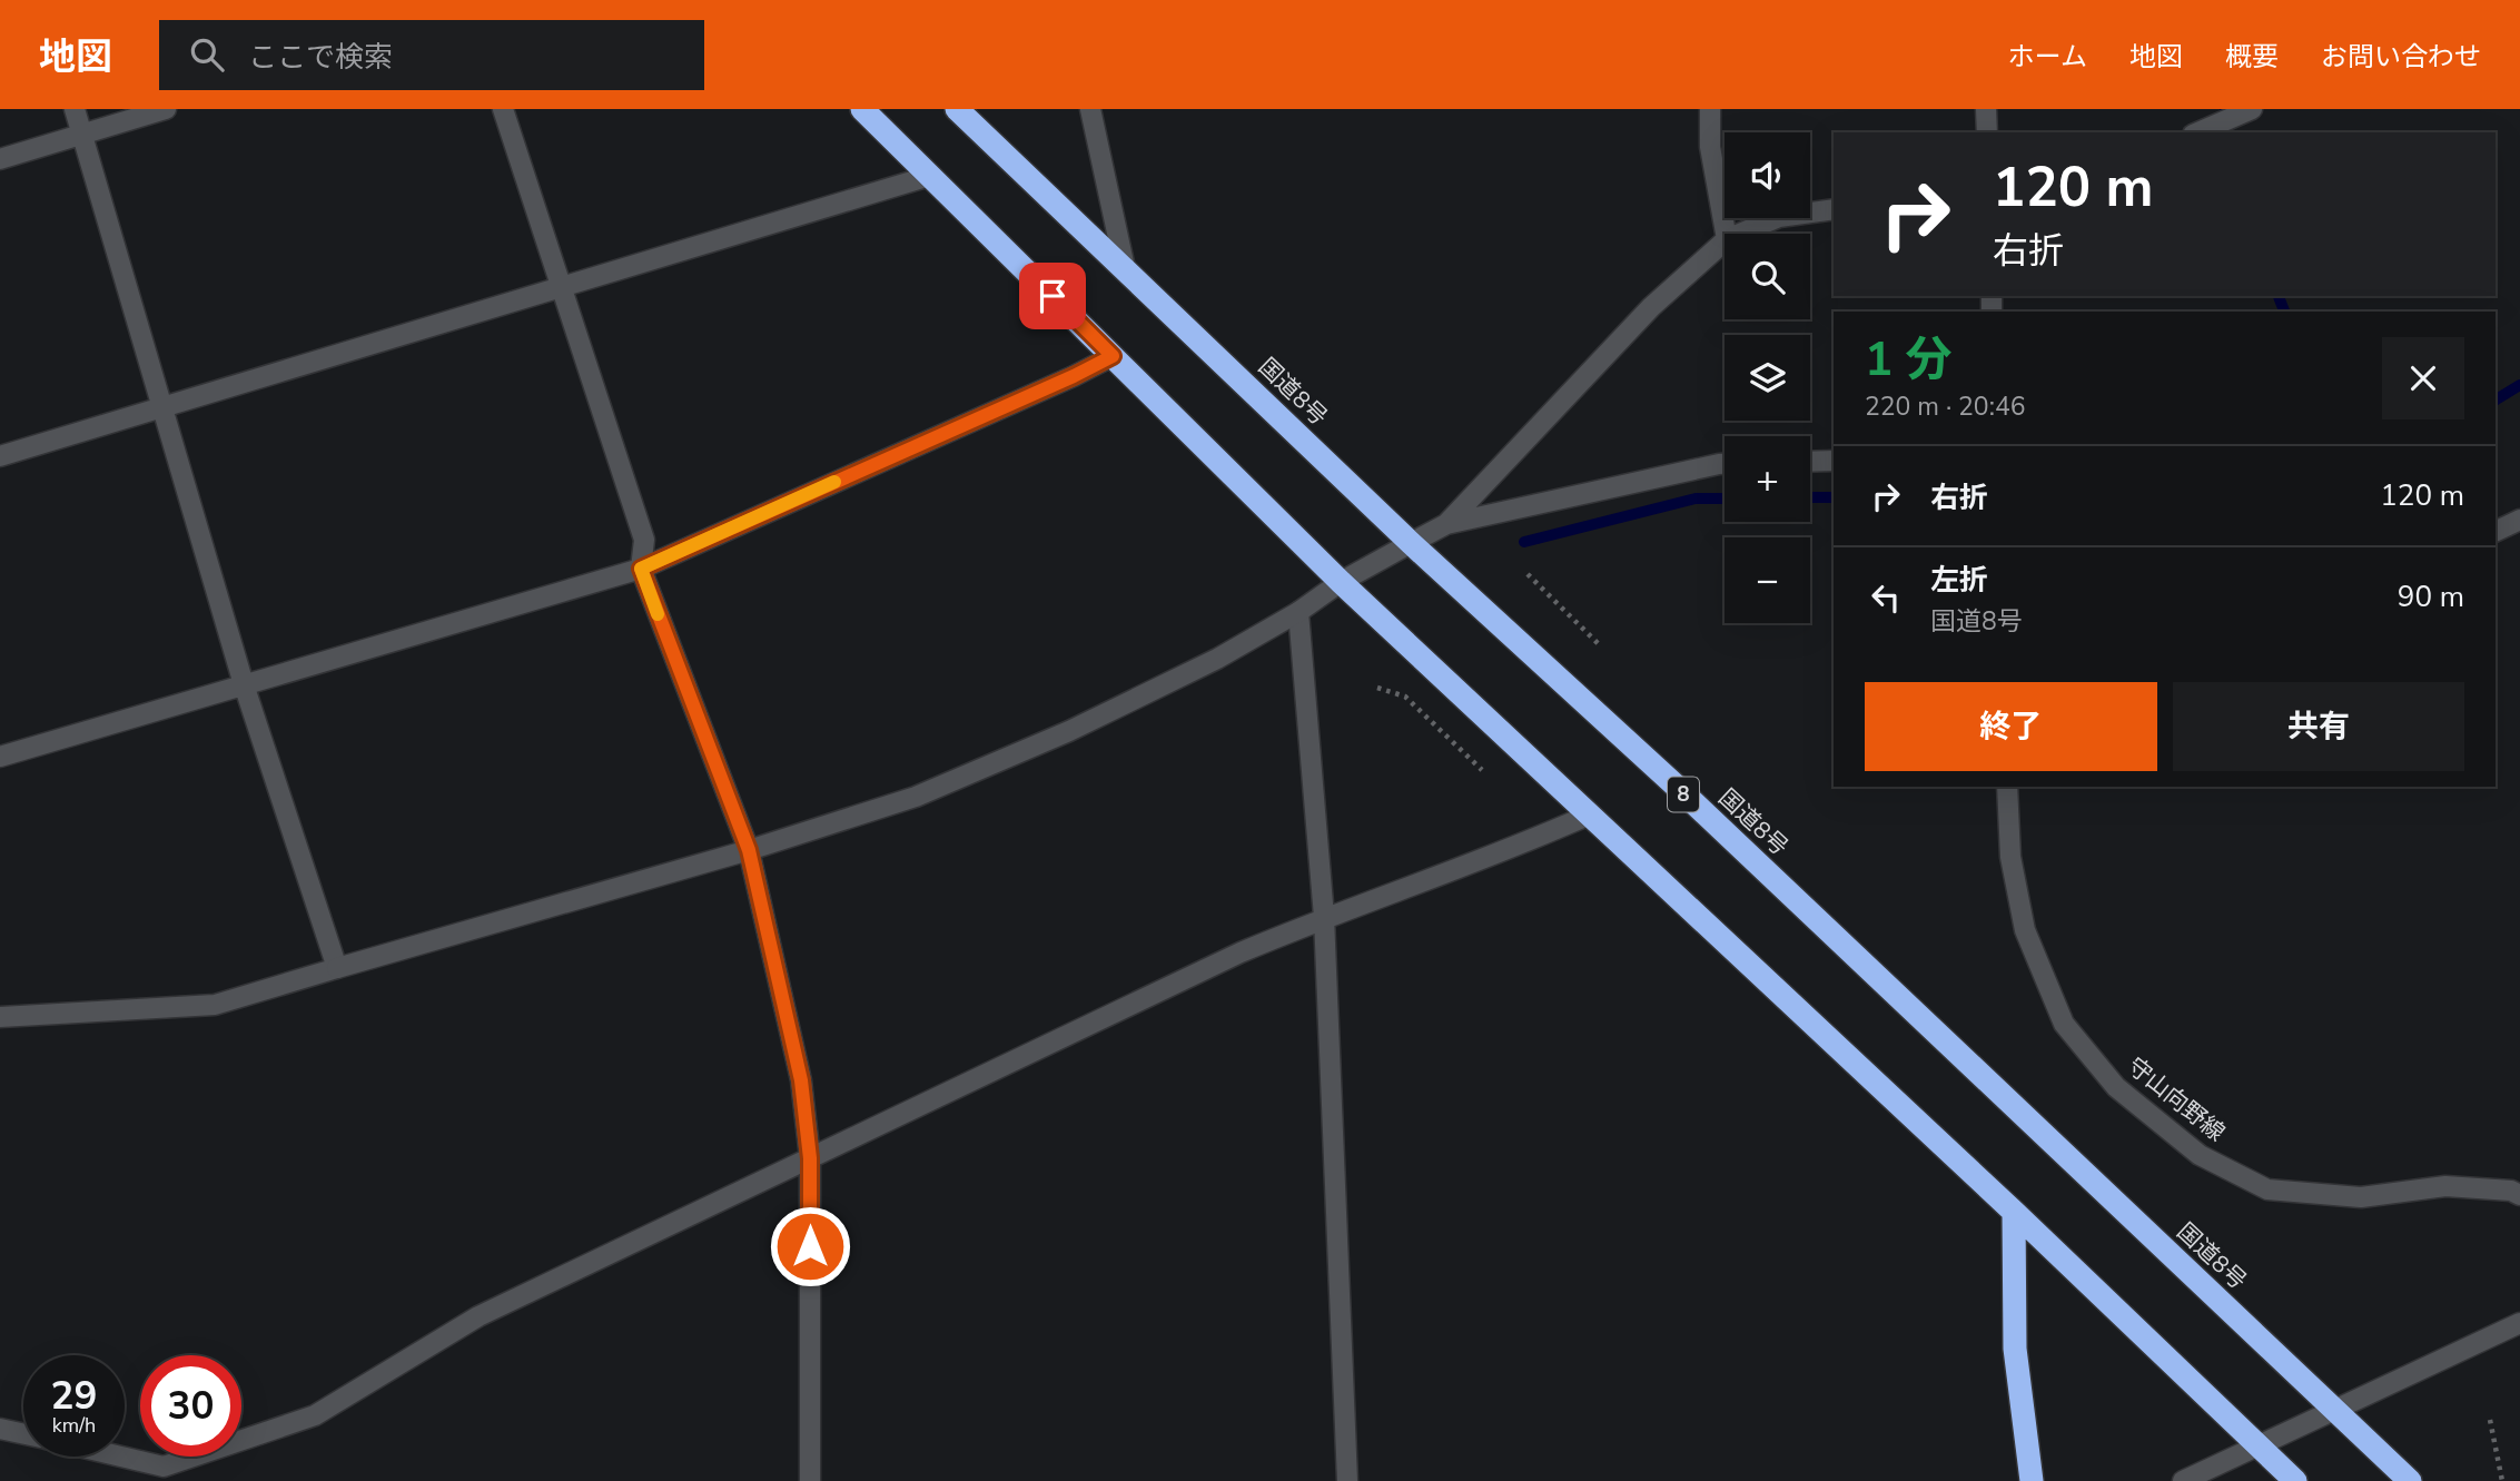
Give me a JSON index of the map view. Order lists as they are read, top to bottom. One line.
{"streets":{"highway":["国道8号","8"],"street":["守山向野線"]},"page":{"header":"地図","search":"ここで検索","nav":["ホーム","地図","概要","お問い合わせ"],"map_buttons":["+","−"],"turn":["120 m","右折"],"heading":["1 分","220 m · 20:46"],"list":[{"name":"右折","value":"120 m"},{"name":"左折","note":"国道8号","value":"90 m"}],"buttons":["終了","共有"],"speed":"29 km/h","limit":"30"}}
